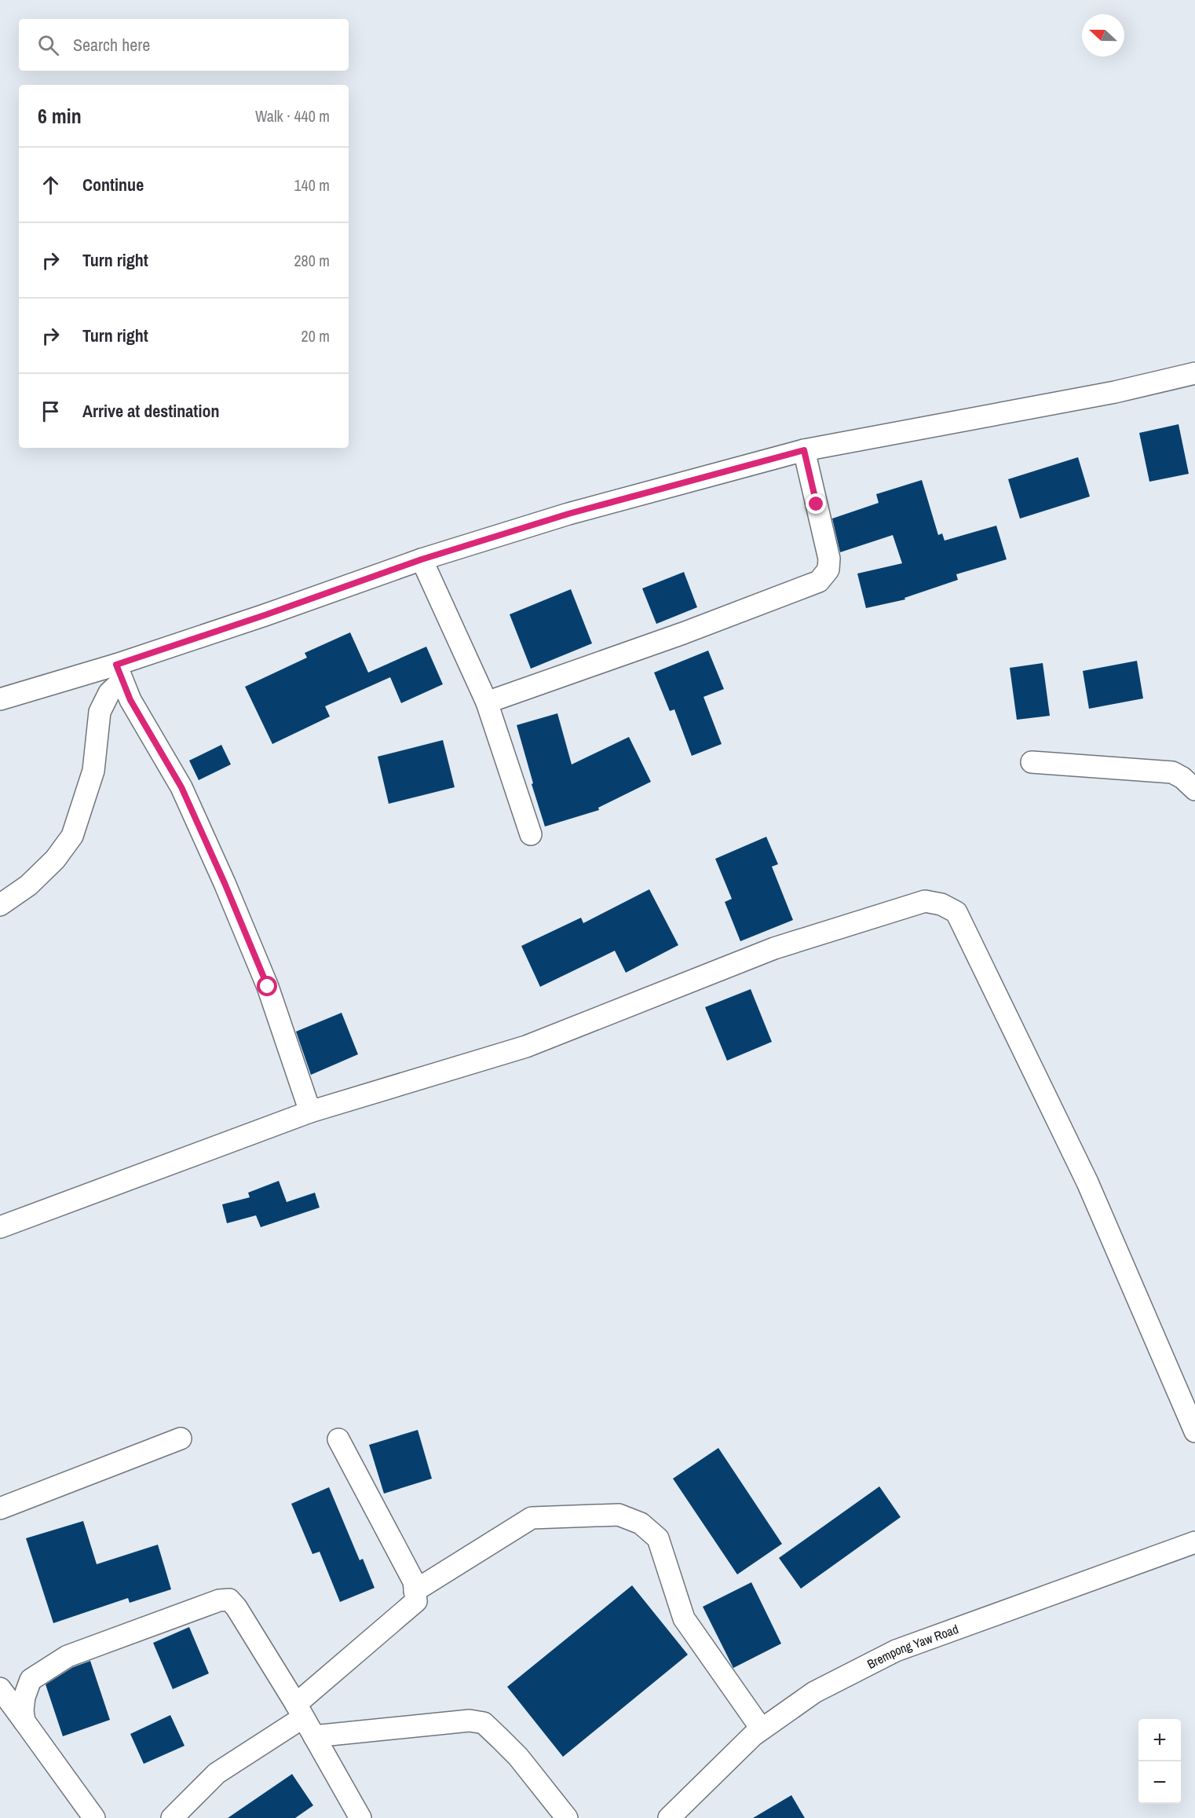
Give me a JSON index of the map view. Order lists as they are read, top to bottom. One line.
{"streets":{"street":["Brempong Yaw Road"]},"north":"left","page":{"search":"Search here","heading":["6 min","Walk · 440 m"],"list":[["Continue","140 m"],["Turn right","280 m"],["Turn right","20 m"],"Arrive at destination"],"map_buttons":["+","−"]}}
